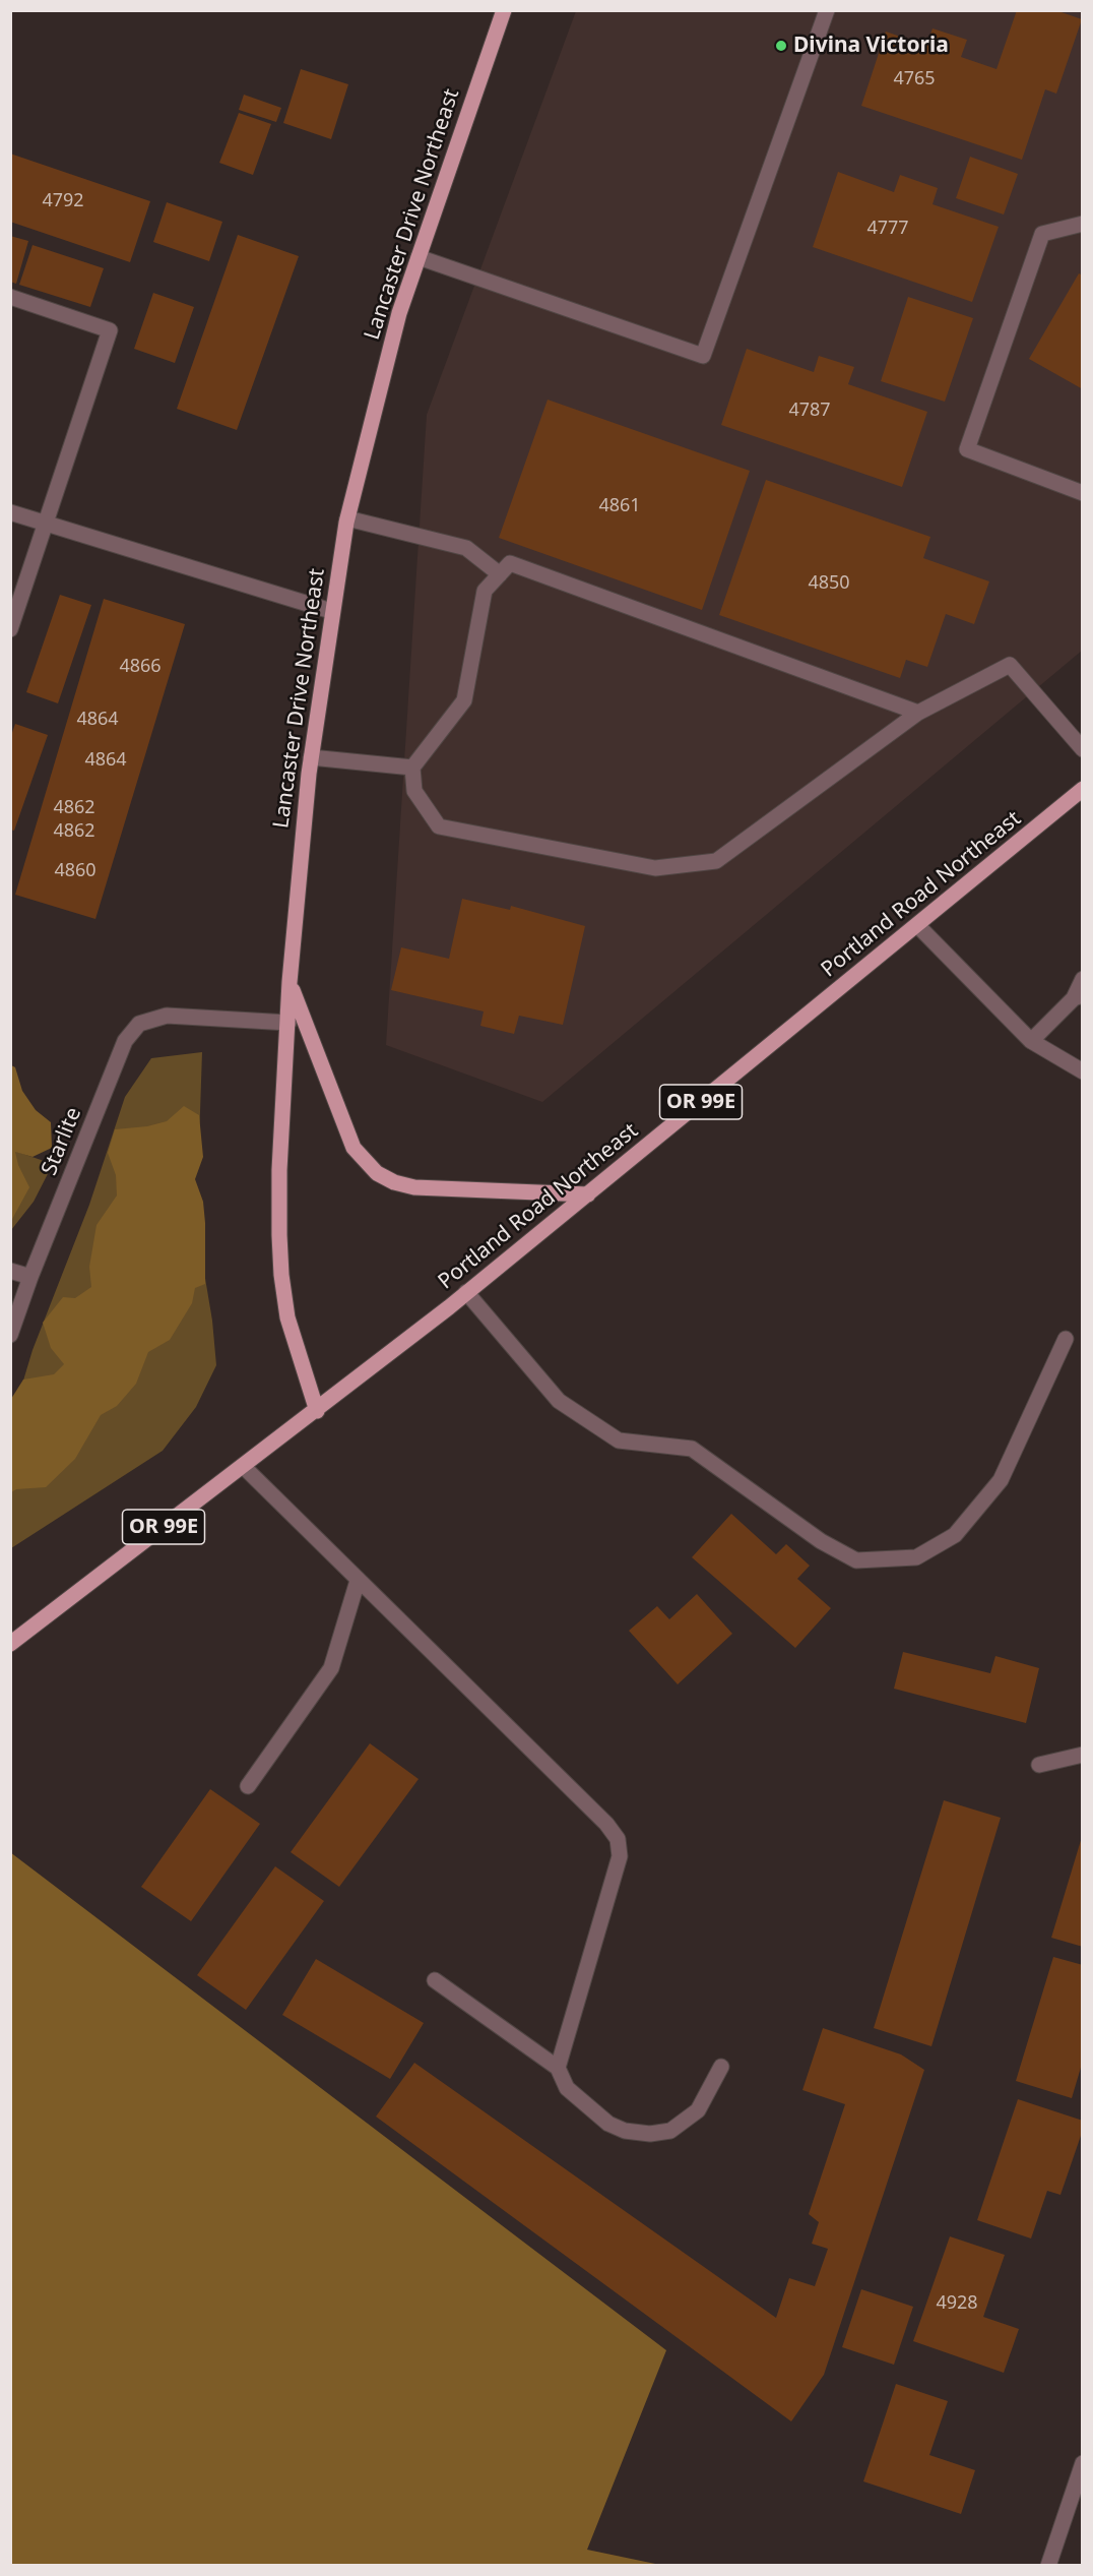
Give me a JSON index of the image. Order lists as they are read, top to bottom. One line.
{"streets":{"main road":["Lancaster Drive Northeast","Portland Road Northeast","OR 99E"],"street":["Starlite"]},"crossings":[["Lancaster Drive Northeast","Portland Road Northeast"],["Lancaster Drive Northeast","Starlite"]],"places":["Divina Victoria"],"house_numbers":["4765","4792","4777","4787","4861","4850","4866","4864","4864","4862","4862","4860","4928"]}
